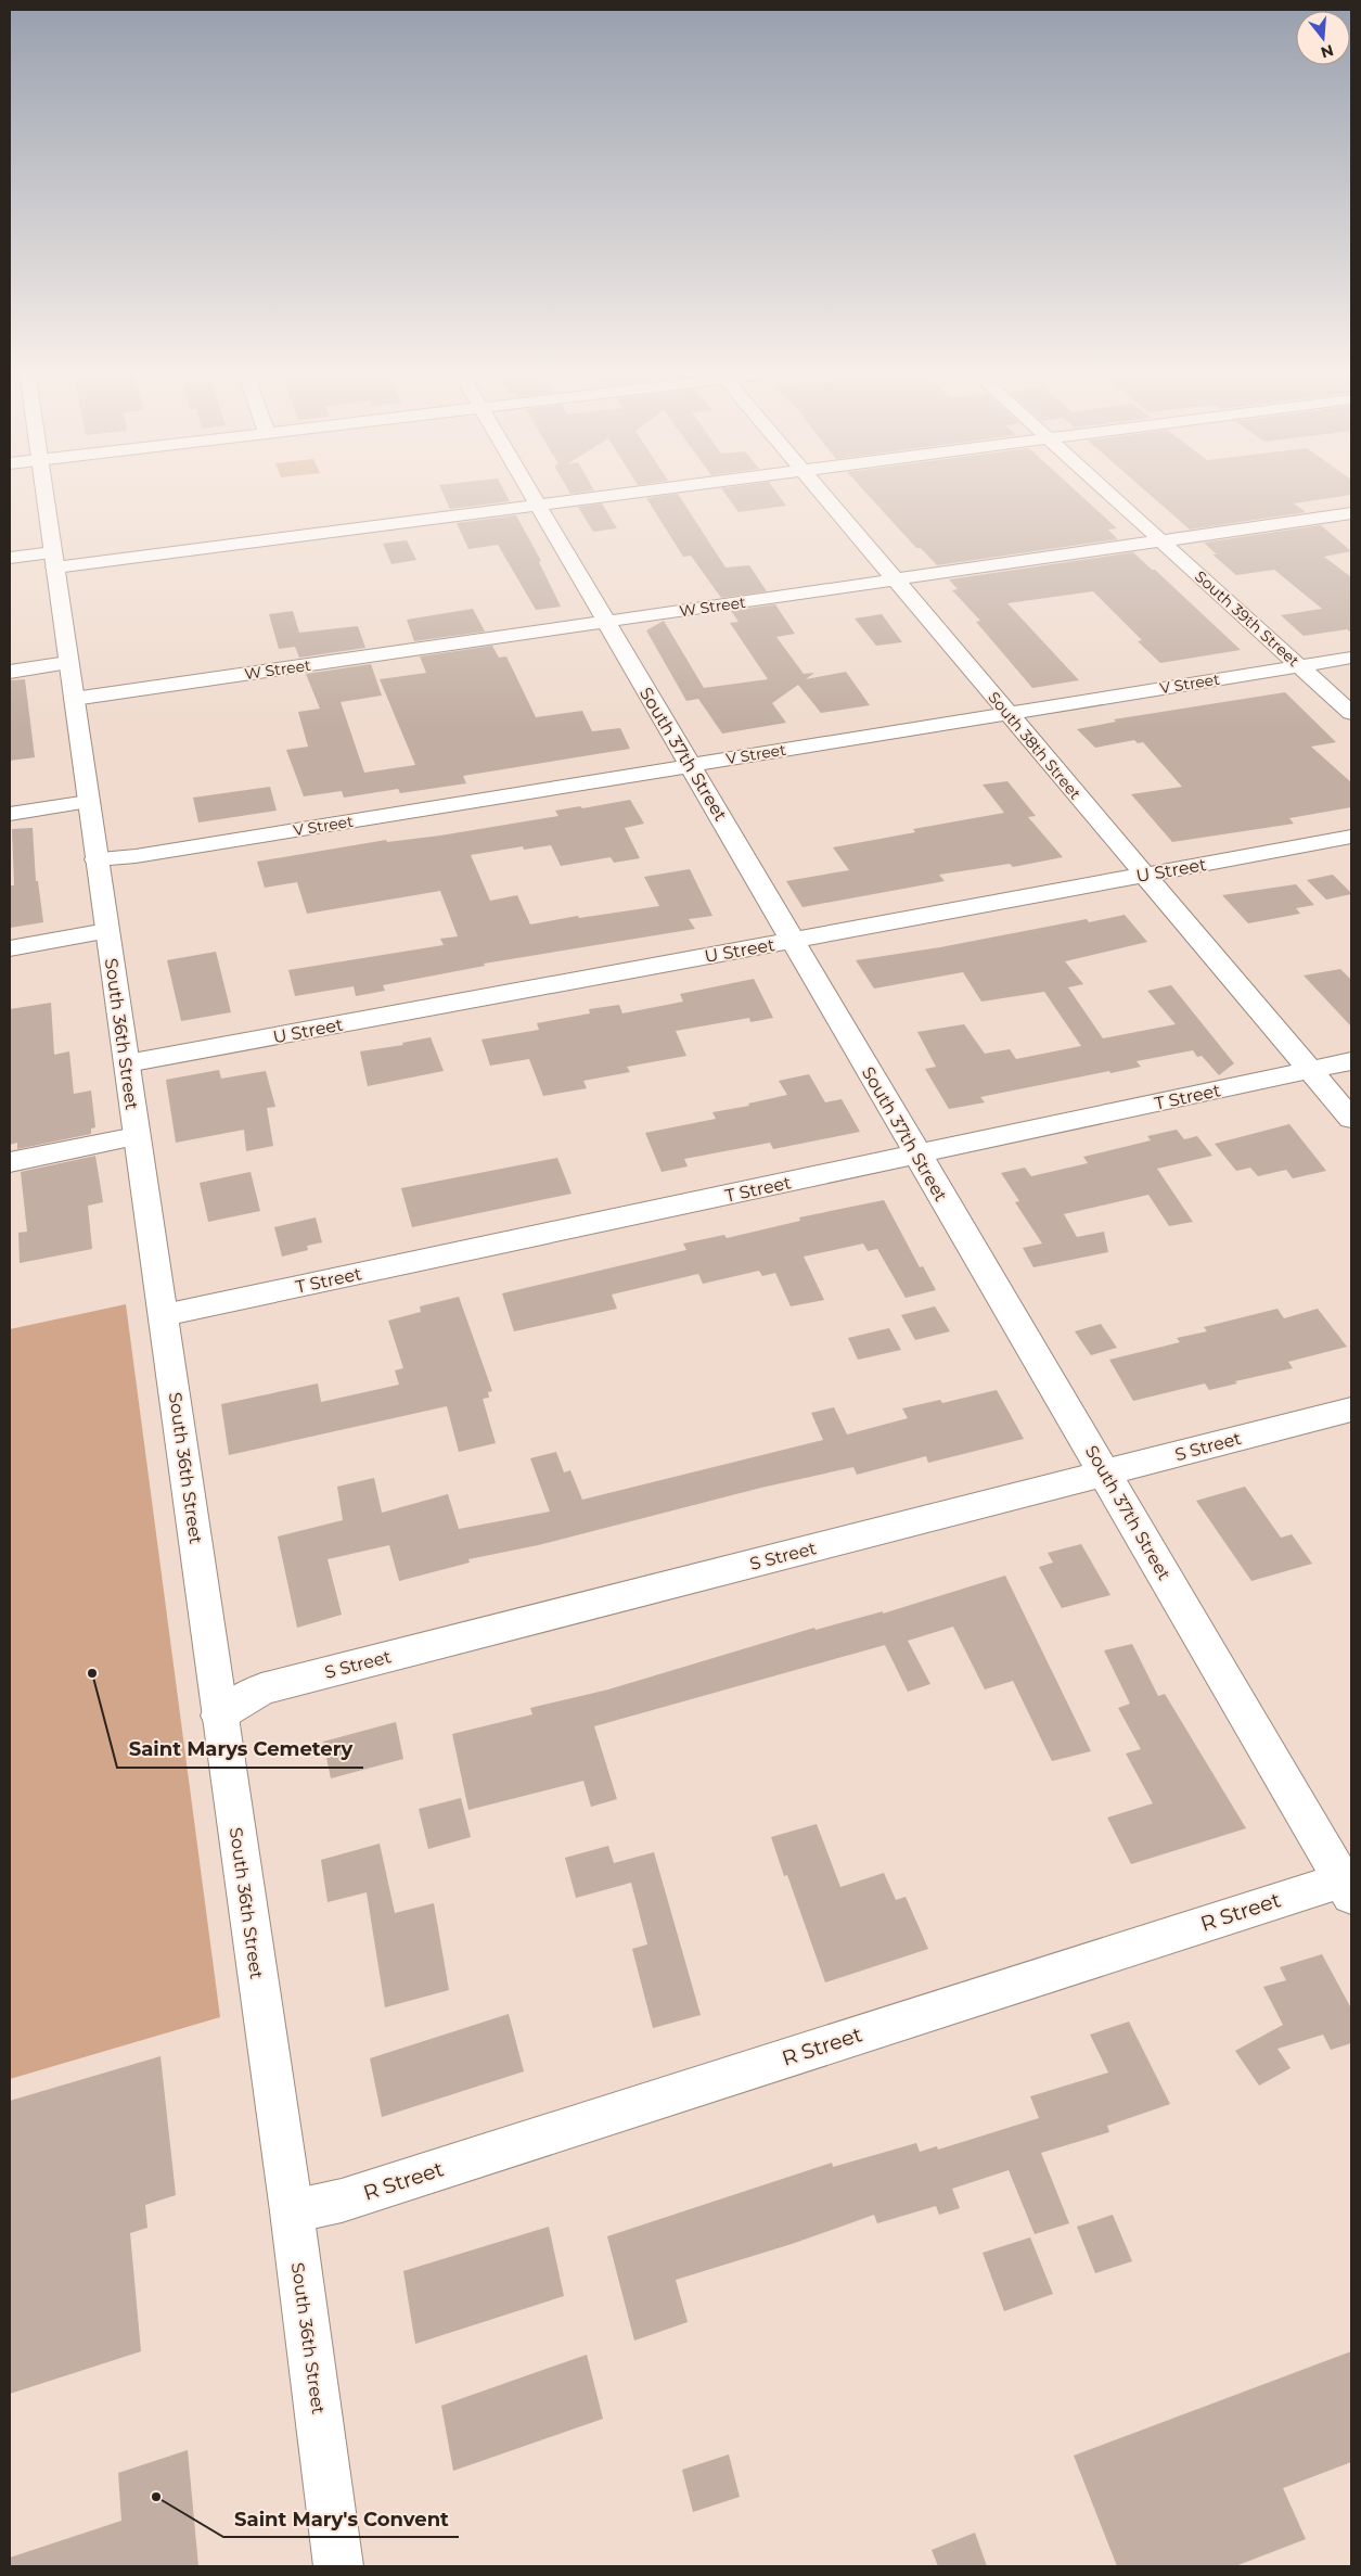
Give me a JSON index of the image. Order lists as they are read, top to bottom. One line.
{"streets":{"street":["W Street","South 39th Street","V Street","South 38th Street","South 37th Street","U Street","South 36th Street","T Street","S Street","R Street"]},"crossings":[["W Street","South 39th Street"],["W Street","South 38th Street"],["W Street","South 37th Street"],["W Street","South 36th Street"],["South 39th Street","V Street"],["V Street","South 38th Street"],["V Street","South 37th Street"],["V Street","South 36th Street"],["South 38th Street","U Street"],["South 38th Street","T Street"],["South 37th Street","U Street"],["South 37th Street","T Street"],["South 37th Street","S Street"],["South 37th Street","R Street"],["U Street","South 36th Street"],["South 36th Street","T Street"],["South 36th Street","S Street"],["South 36th Street","R Street"]],"places":["Saint Marys Cemetery","Saint Mary's Convent"],"north":"bottom"}
